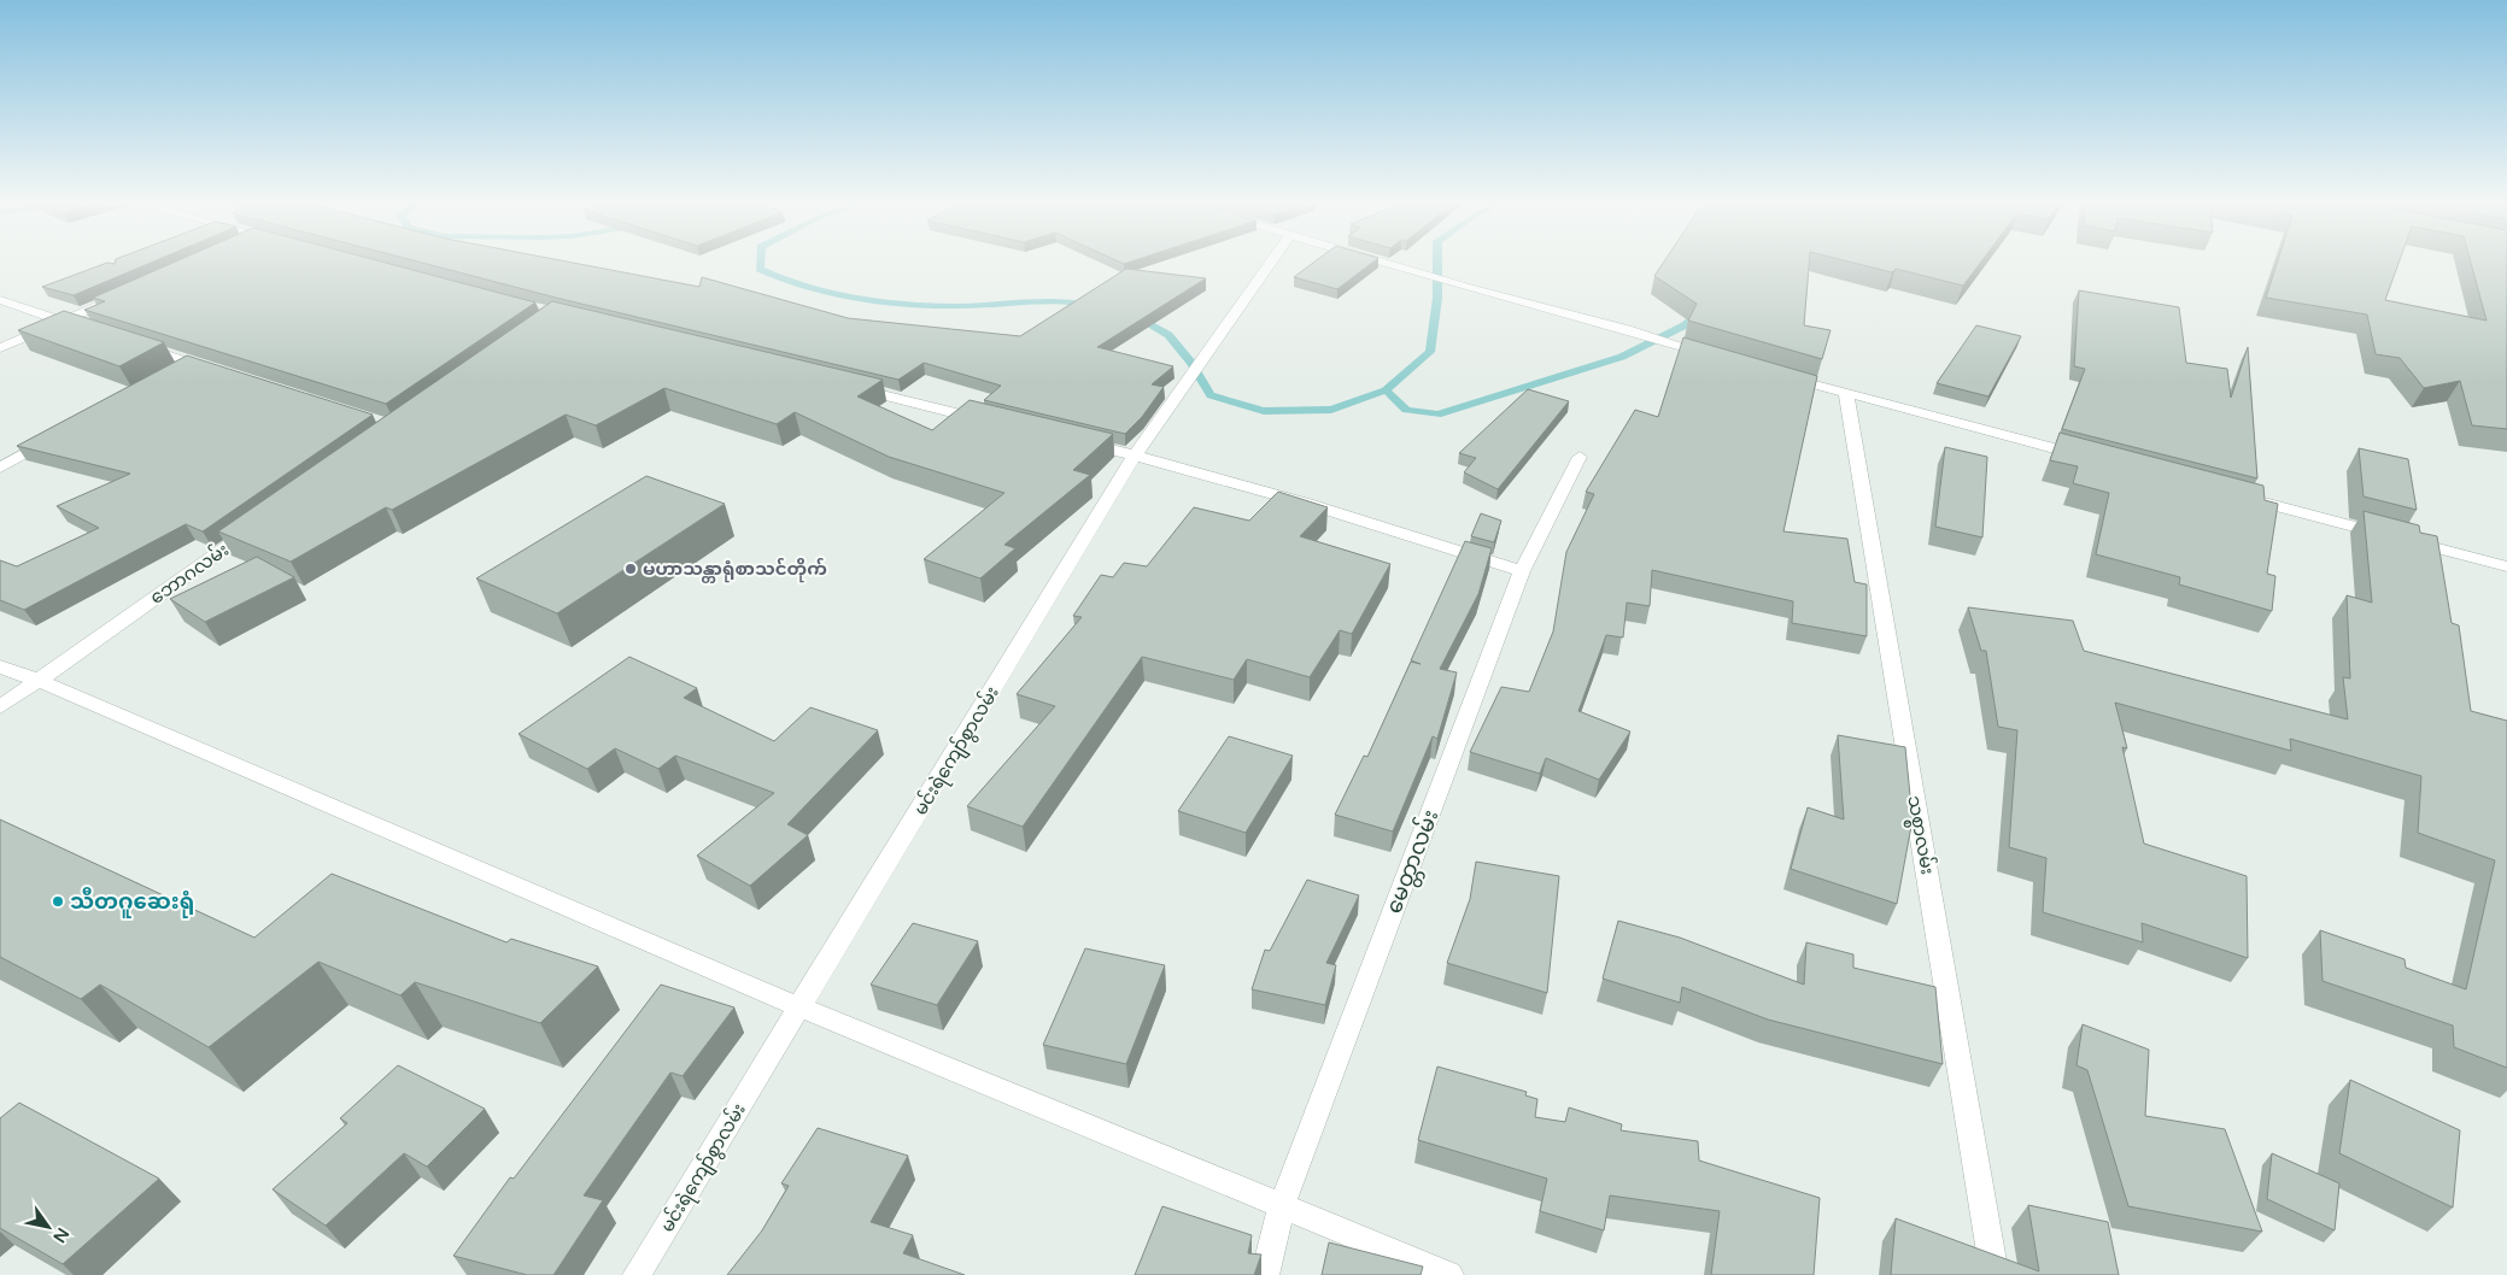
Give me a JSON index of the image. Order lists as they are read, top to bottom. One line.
{"streets":{"street":["ဘောဂလမ်း","မင်းရဲကျော်စွာလမ်း","သစ္စာလမ်း","မေတ္တာလမ်း"]},"places":["မဟာသန္တာရုံစာသင်တိုက်","သီတဂူဆေးရုံ"],"north":"bottom right"}
